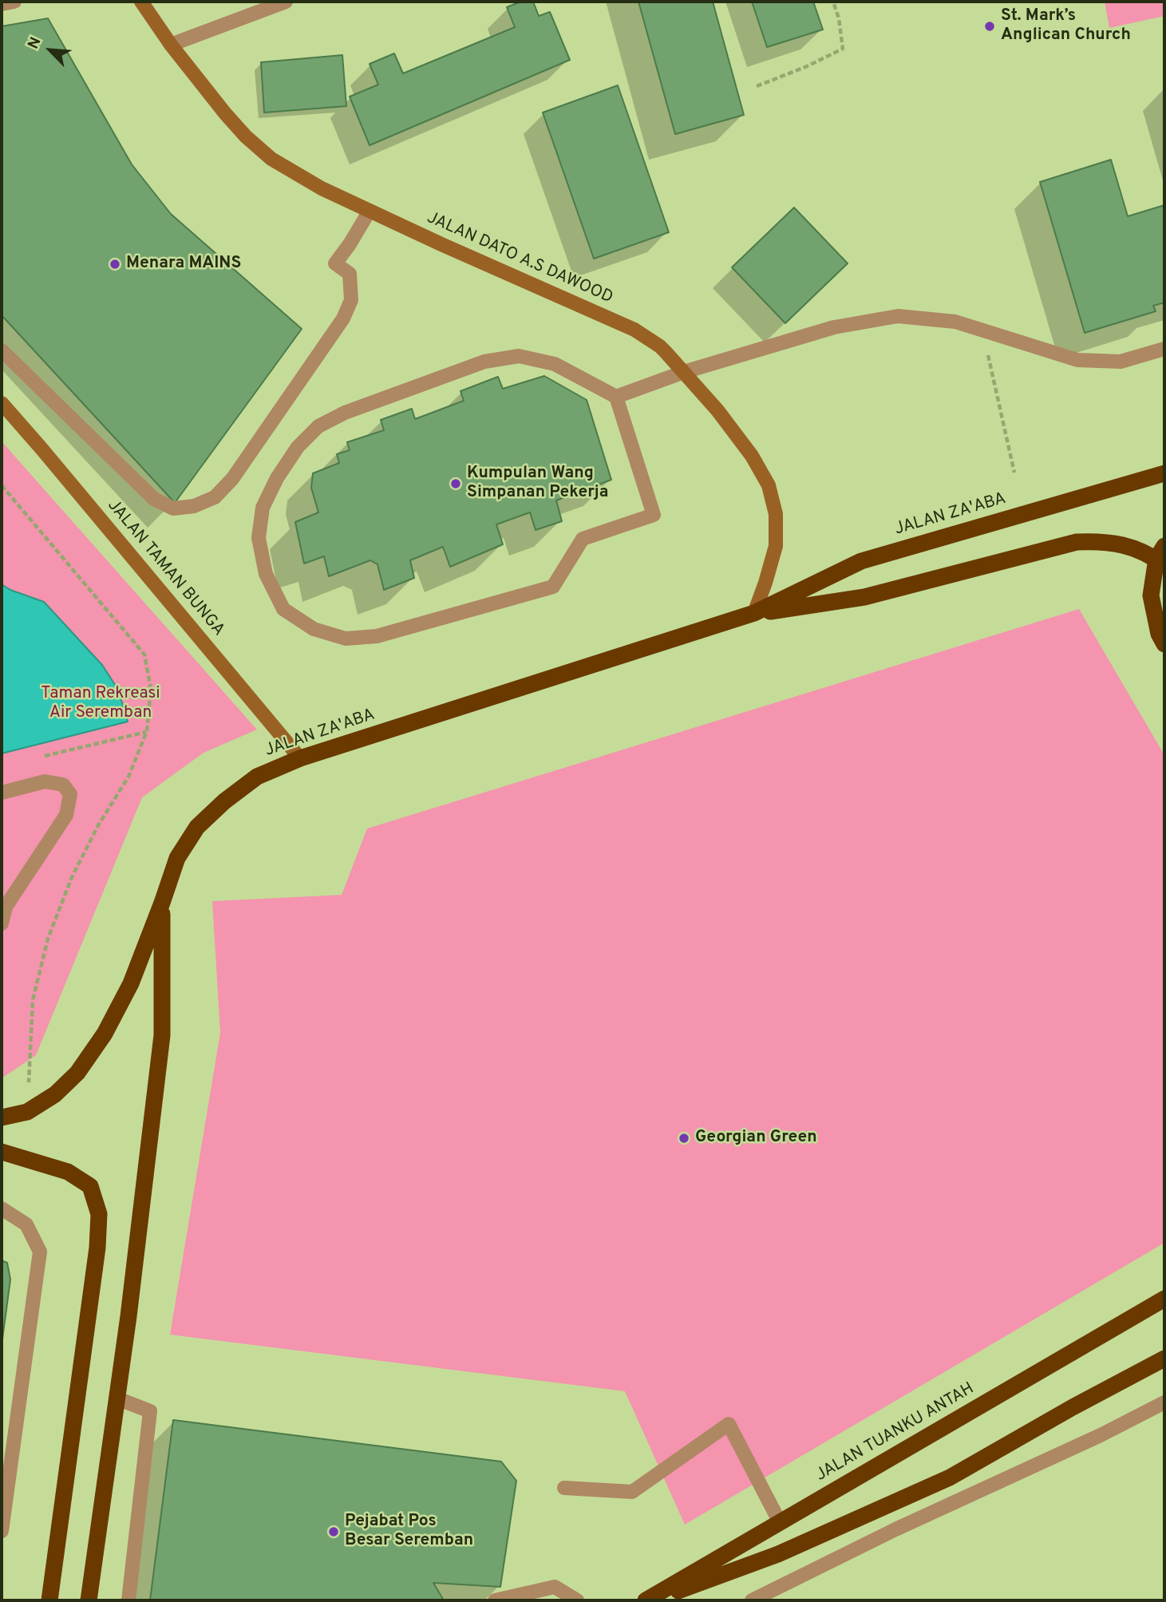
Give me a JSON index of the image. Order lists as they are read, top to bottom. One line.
{"streets":{"highway":["JALAN ZA'ABA","JALAN TUANKU ANTAH"],"street":["JALAN DATO A.S DAWOOD","JALAN TAMAN BUNGA"]},"crossings":[["JALAN DATO A.S DAWOOD","JALAN ZA'ABA"],["JALAN ZA'ABA","JALAN TAMAN BUNGA"]],"parks":["Taman Rekreasi Air Seremban"],"places":["St. Mark’s Anglican Church","Menara MAINS","Kumpulan Wang Simpanan Pekerja","Georgian Green","Pejabat Pos Besar Seremban"],"north":"top left"}
